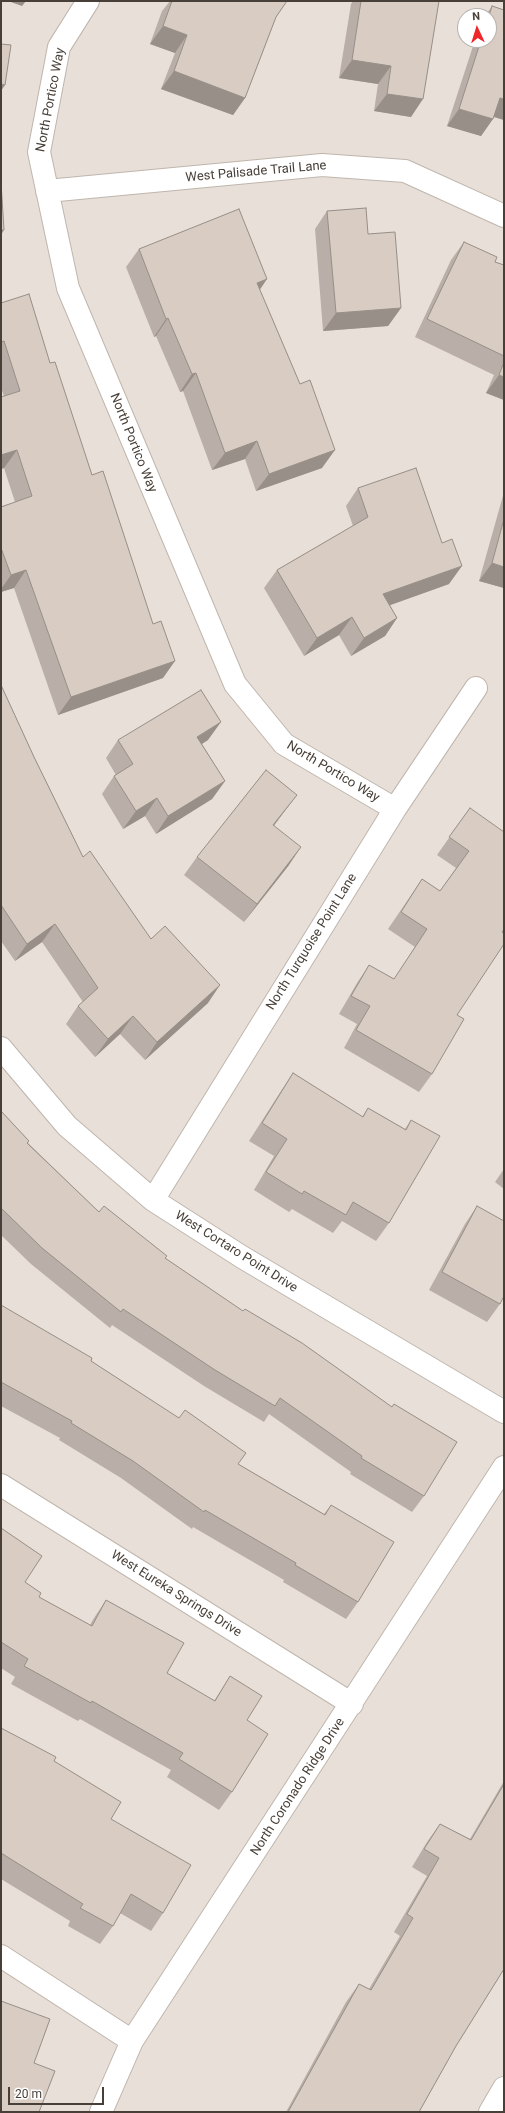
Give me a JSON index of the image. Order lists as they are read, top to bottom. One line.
{"streets":{"street":["North Portico Way","West Palisade Trail Lane","North Turquoise Point Lane","West Cortaro Point Drive","West Eureka Springs Drive","North Coronado Ridge Drive"]},"crossings":[["North Portico Way","West Palisade Trail Lane"],["North Portico Way","North Turquoise Point Lane"],["North Turquoise Point Lane","West Cortaro Point Drive"],["West Eureka Springs Drive","North Coronado Ridge Drive"]],"scale_bar":"20 m","north":"top"}
